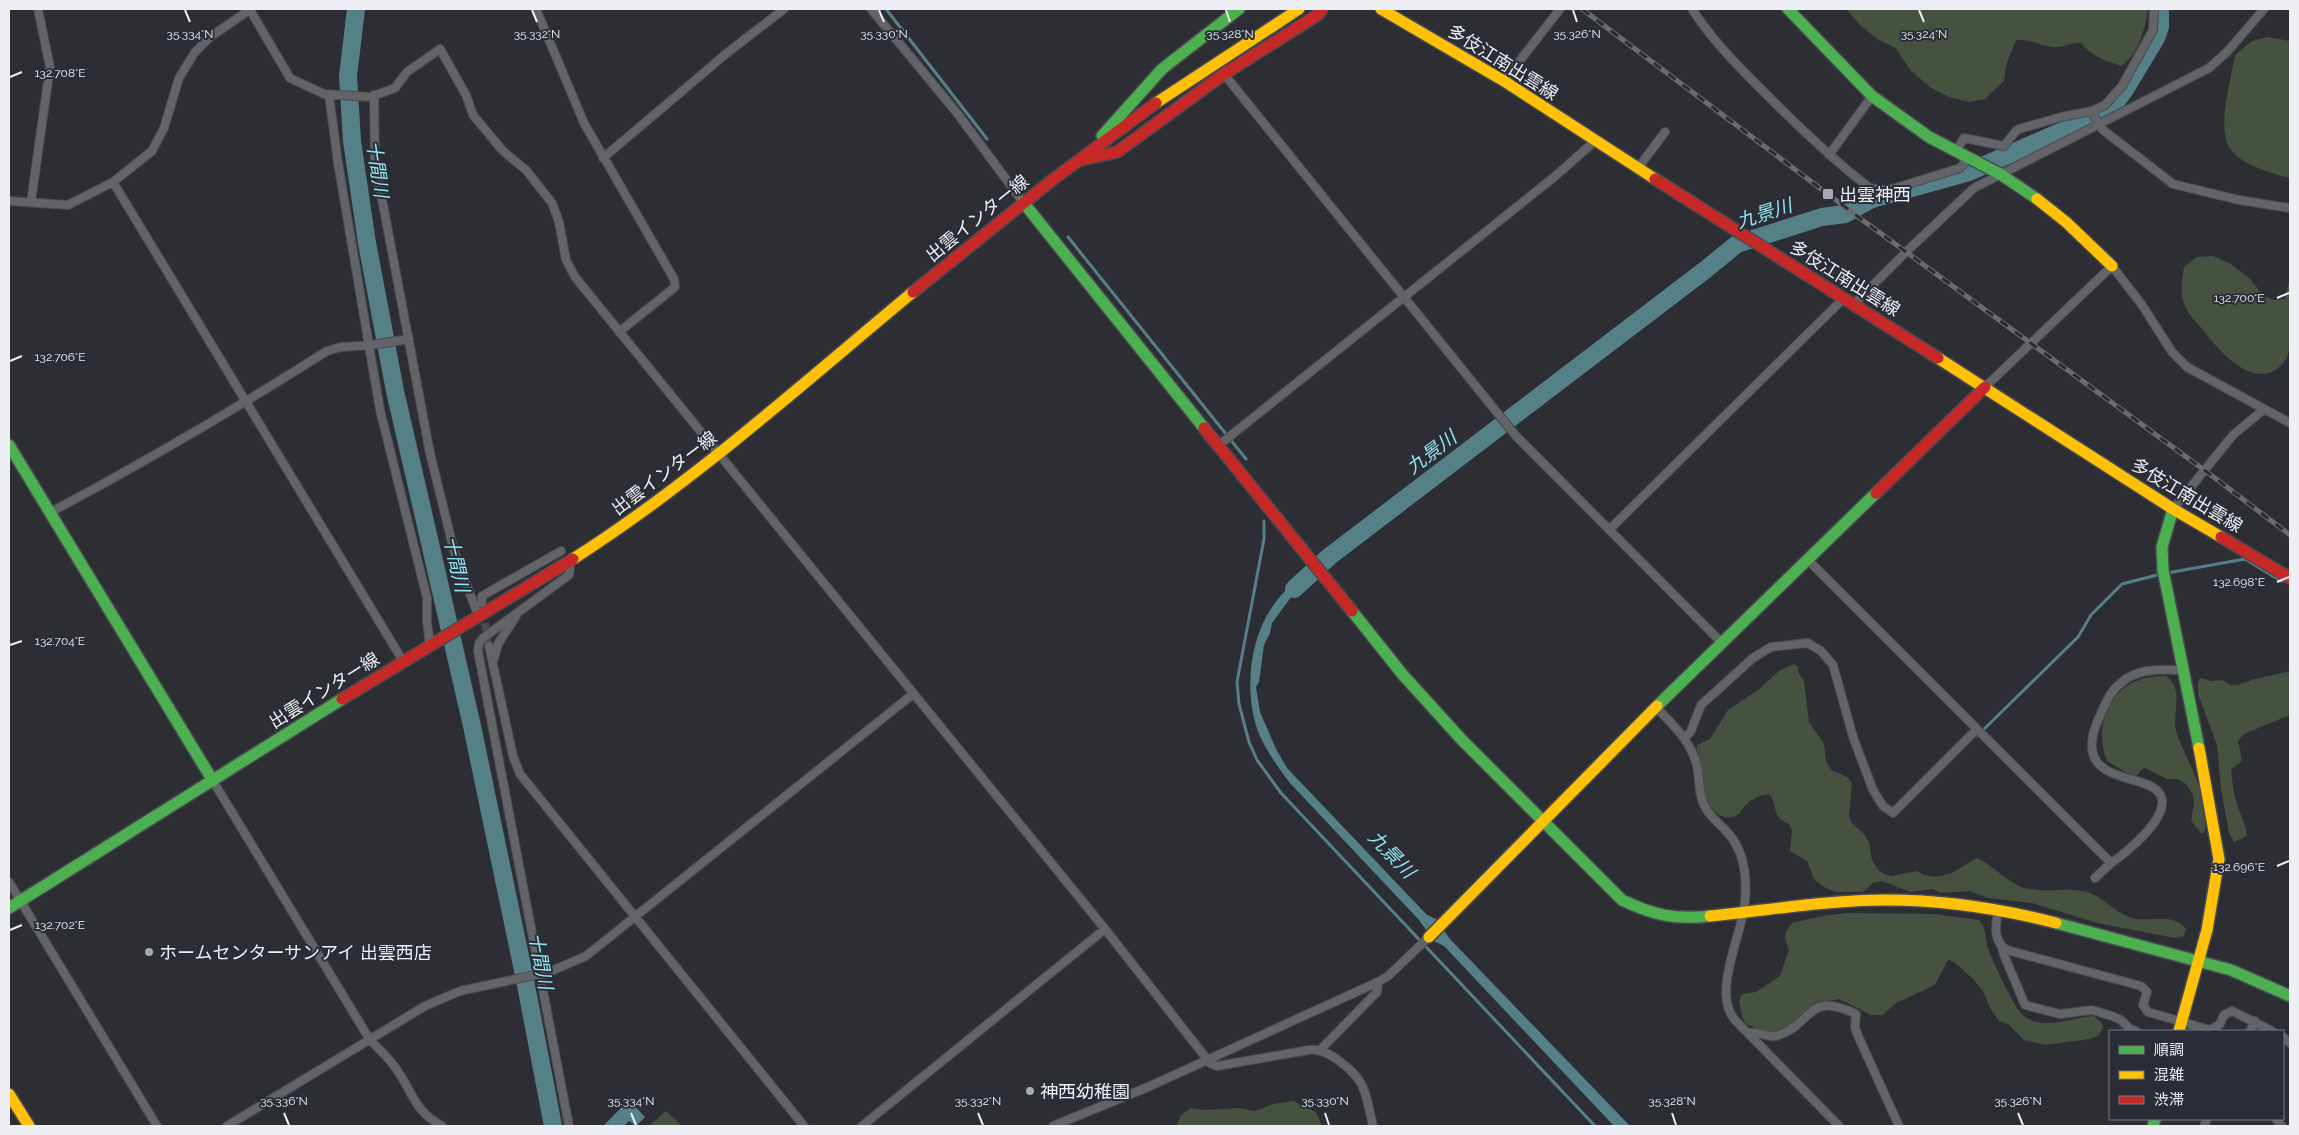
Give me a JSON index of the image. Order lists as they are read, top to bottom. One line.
{"streets":{"main road":["多伎江南出雲線","出雲インター線"]},"water":["十間川","九景川"],"places":{"transit":["出雲神西"],"other":["ホームセンターサンアイ 出雲西店","神西幼稚園"]},"legend":["順調","混雑","渋滞"],"coordinates":["35.334°N","35.332°N","35.328°N","35.324°N","35.330°N","35.326°N","132.708°E","132.700°E","132.706°E","132.698°E","132.704°E","132.696°E","132.702°E","35.336°N"]}
